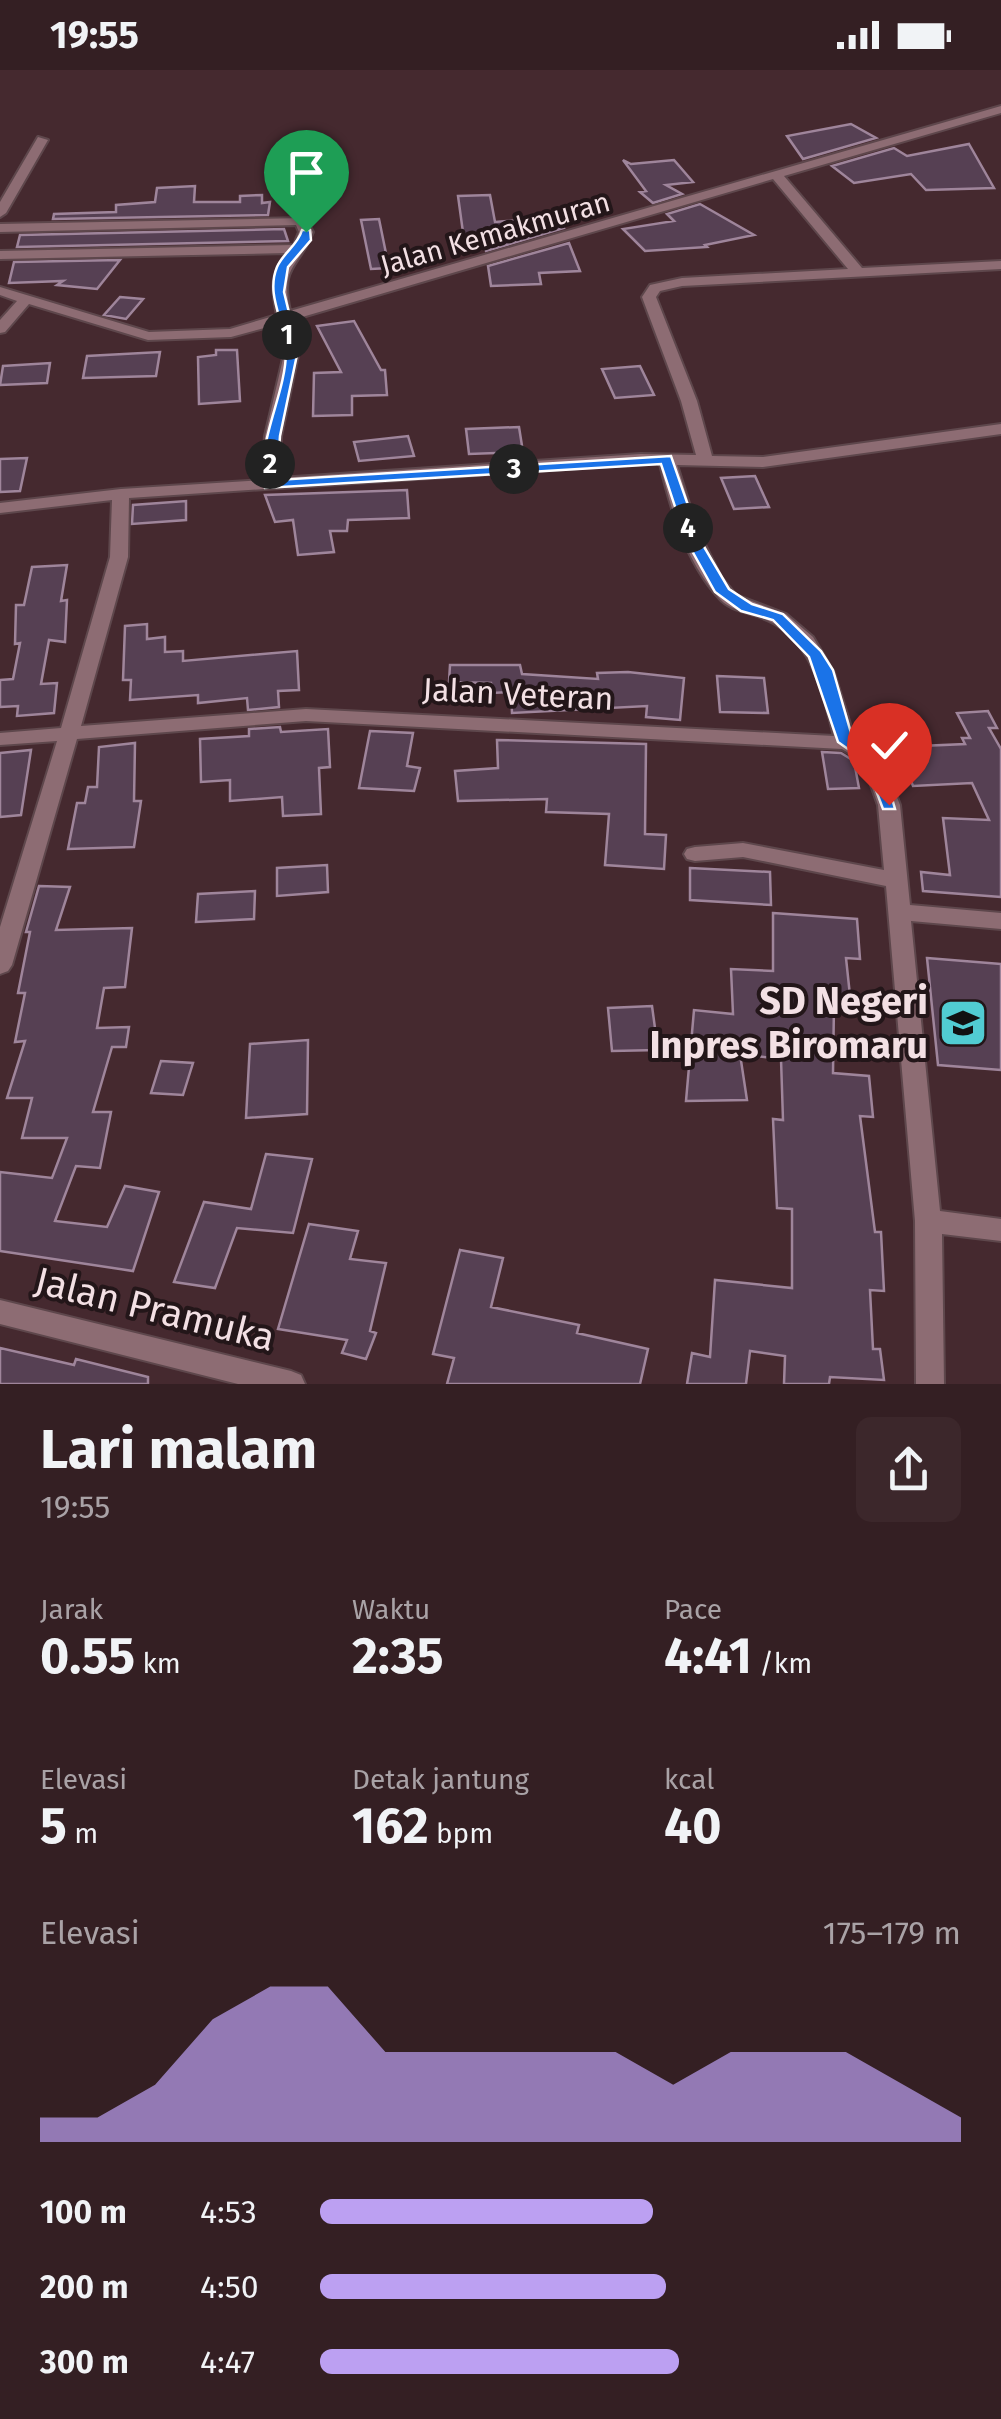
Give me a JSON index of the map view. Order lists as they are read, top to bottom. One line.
{"streets":{"street":["Jalan Kemakmuran","Jalan Veteran","Jalan Pramuka"]},"places":{"school or university":["SD Negeri Inpres Biromaru"]},"page":{"status":"19:55","pins":["1","2","3","4"],"heading":["Lari malam","19:55"],"stats":[["Jarak","0.55 km"],["Waktu","2:35"],["Pace","4:41 /km"],["Elevasi","5 m"],["Detak jantung","162 bpm"],["kcal","40"]],"chart":["Elevasi","175–179 m"],"list":[{"name":"100 m","note":"4:53"},{"name":"200 m","note":"4:50"},{"name":"300 m","note":"4:47"}]}}
